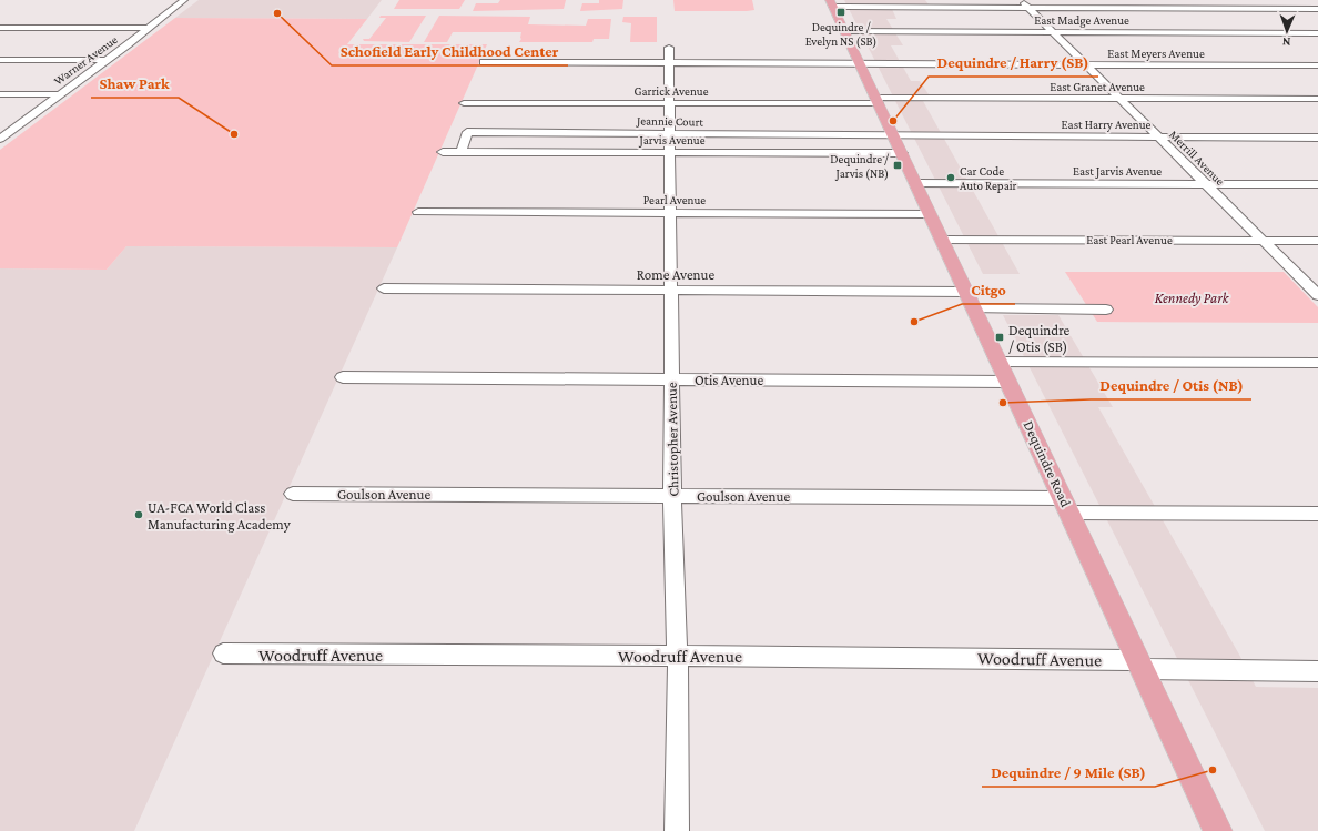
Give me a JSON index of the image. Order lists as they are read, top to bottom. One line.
{"streets":{"main road":["Dequindre Road"],"street":["East Madge Avenue","East Meyers Avenue","Warner Avenue","East Granet Avenue","Garrick Avenue","Jeannie Court","East Harry Avenue","Jarvis Avenue","Merrill Avenue","East Jarvis Avenue","Pearl Avenue","East Pearl Avenue","Rome Avenue","Otis Avenue","Christopher Avenue","Goulson Avenue","Woodruff Avenue"]},"crossings":[["East Madge Avenue","Merrill Avenue"],["East Madge Avenue","Dequindre Road"],["East Meyers Avenue","Merrill Avenue"],["East Meyers Avenue","Christopher Avenue"],["East Meyers Avenue","Dequindre Road"],["East Granet Avenue","Garrick Avenue"],["East Granet Avenue","Merrill Avenue"],["East Granet Avenue","Dequindre Road"],["Garrick Avenue","Christopher Avenue"],["Garrick Avenue","Dequindre Road"],["Jeannie Court","East Harry Avenue"],["Jeannie Court","Jarvis Avenue"],["Jeannie Court","Christopher Avenue"],["Jeannie Court","Dequindre Road"],["East Harry Avenue","Merrill Avenue"],["East Harry Avenue","Dequindre Road"],["Jarvis Avenue","Christopher Avenue"],["Jarvis Avenue","Dequindre Road"],["Merrill Avenue","East Jarvis Avenue"],["Merrill Avenue","East Pearl Avenue"],["East Jarvis Avenue","Dequindre Road"],["Pearl Avenue","Christopher Avenue"],["Pearl Avenue","Dequindre Road"],["East Pearl Avenue","Dequindre Road"],["Rome Avenue","Christopher Avenue"],["Rome Avenue","Dequindre Road"],["Otis Avenue","Christopher Avenue"],["Otis Avenue","Dequindre Road"],["Christopher Avenue","Goulson Avenue"],["Christopher Avenue","Woodruff Avenue"],["Dequindre Road","Goulson Avenue"],["Dequindre Road","Woodruff Avenue"]],"parks":["Kennedy Park"],"places":{"transit":["Dequindre / Evelyn NS (SB)","Dequindre / Jarvis (NB)","Dequindre / Otis (SB)"],"other":["Schofield Early Childhood Center","Dequindre / Harry (SB)","Shaw Park","Car Code Auto Repair","Citgo","Dequindre / Otis (NB)","UA-FCA World Class Manufacturing Academy","Dequindre / 9 Mile (SB)"]},"north":"bottom"}
